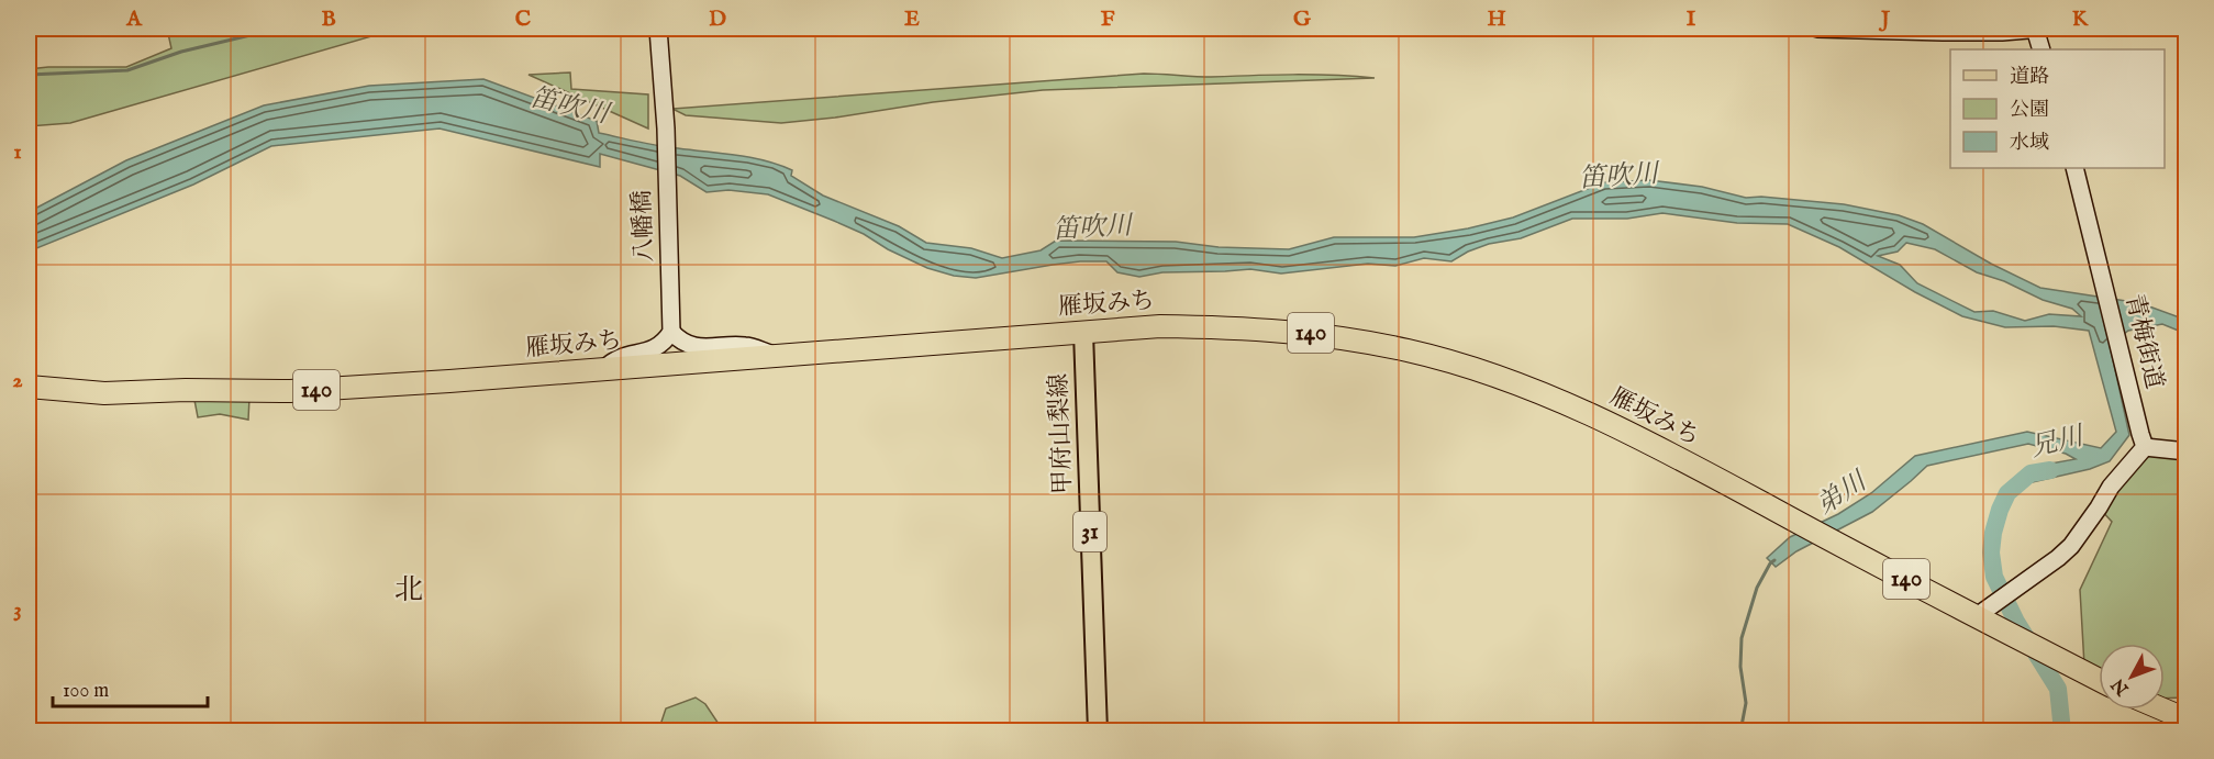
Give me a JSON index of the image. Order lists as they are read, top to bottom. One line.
{"streets":{"highway":["雁坂みち","140"],"main road":["八幡橋","青梅街道","甲府山梨線","31"]},"crossings":[["雁坂みち","甲府山梨線"]],"districts":["北"],"water":["笛吹川","兄川","弟川"],"legend":["道路","公園","水域"],"scale_bar":"100 m","north":"bottom left","grid":{"columns":["A","B","C","D","E","F","G","H","I","J","K"],"rows":["1","2","3"]}}
